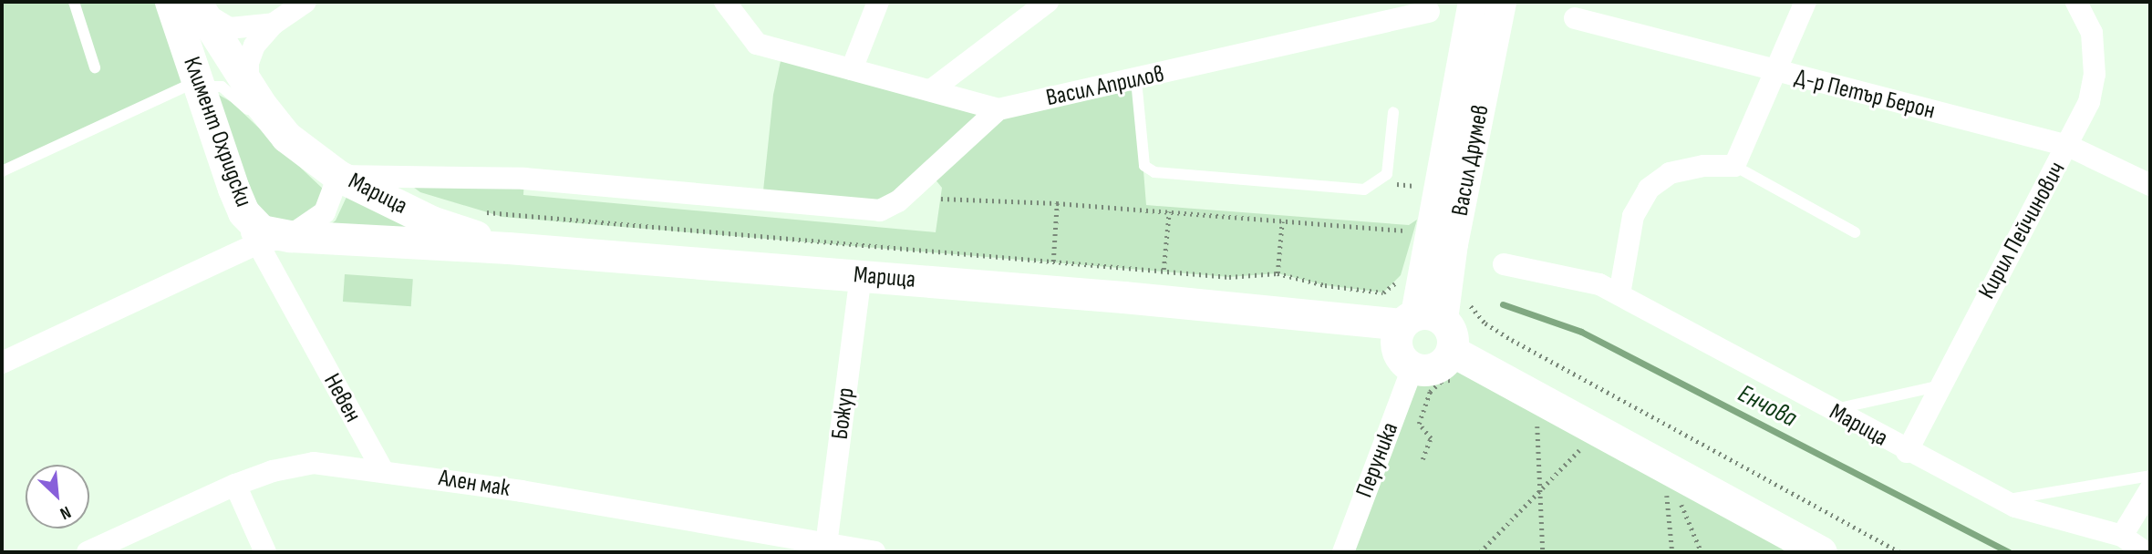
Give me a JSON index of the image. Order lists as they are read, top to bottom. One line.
{"streets":{"main road":["Климент Охридски","Марица"],"street":["Васил Априлов","Д-р Петър Берон","Васил Друмев","Кирил Пейчинович","Невен","Божур","Перуника","Ален мак"]},"crossings":[["Васил Априлов","Марица"],["Д-р Петър Берон","Кирил Пейчинович"],["Климент Охридски","Марица"],["Климент Охридски","Невен"],["Васил Друмев","Марица"],["Васил Друмев","Перуника"],["Марица","Кирил Пейчинович"],["Марица","Невен"],["Марица","Божур"],["Марица","Перуника"],["Невен","Ален мак"],["Божур","Ален мак"]],"water":["Енчова"],"north":"bottom right"}
